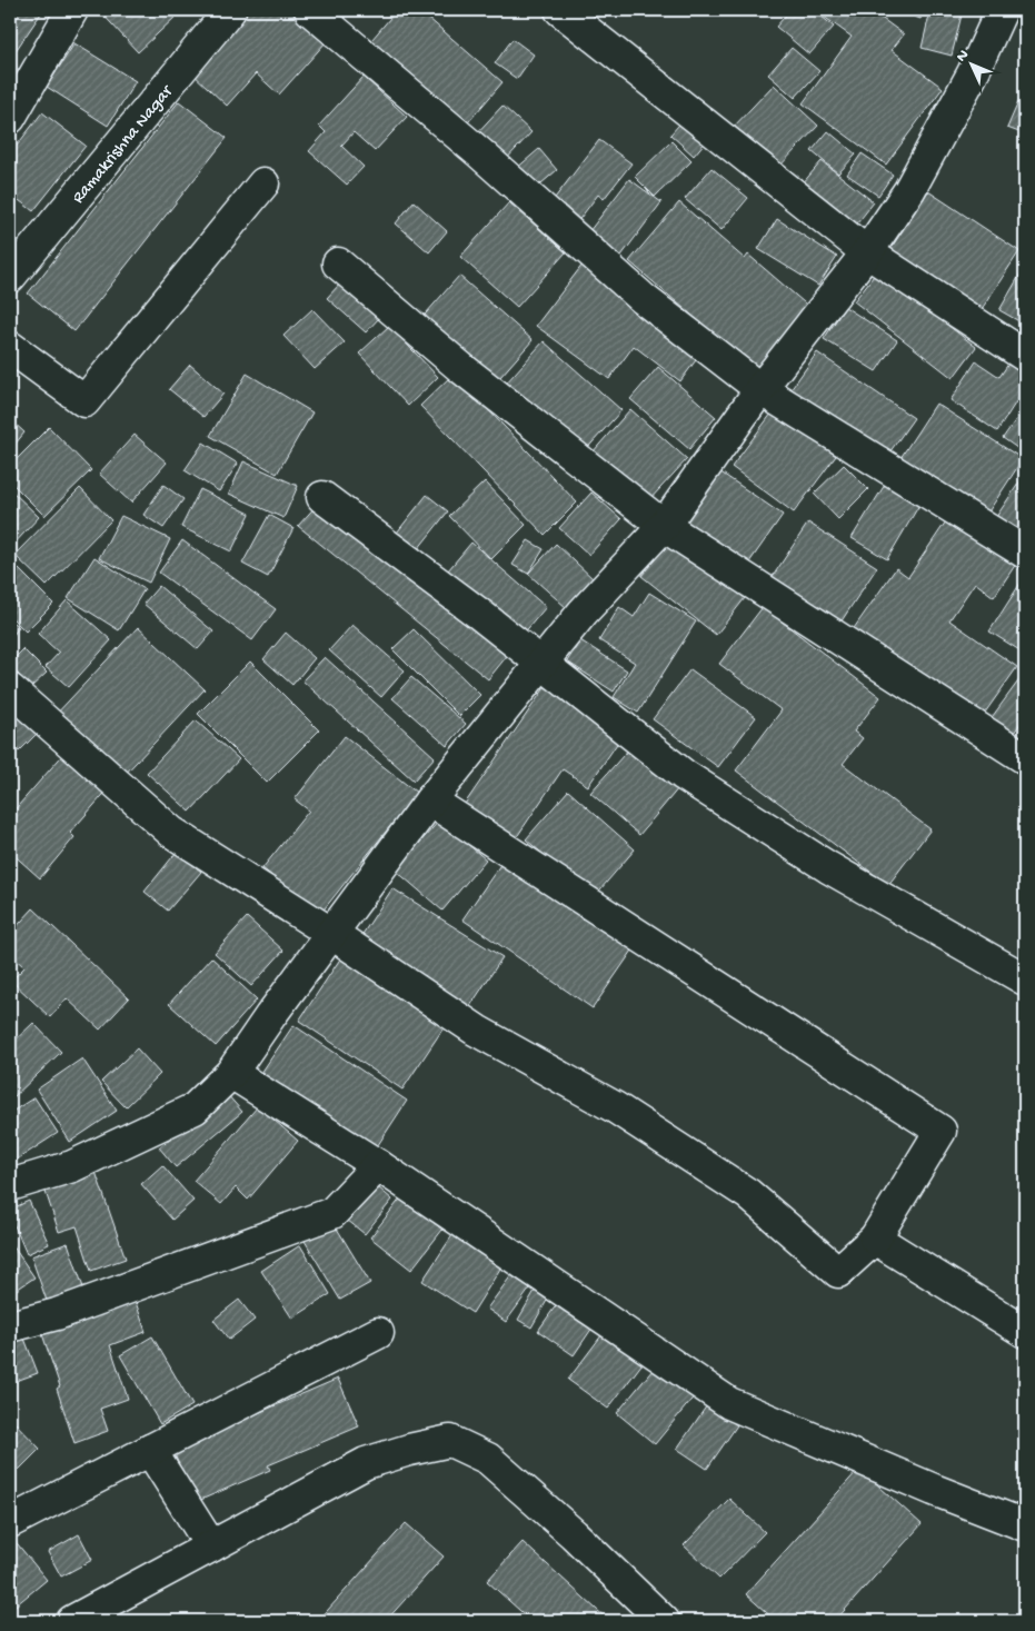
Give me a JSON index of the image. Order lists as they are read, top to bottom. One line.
{"streets":{"street":["Ramakrishna Nagar"]},"north":"top left"}
